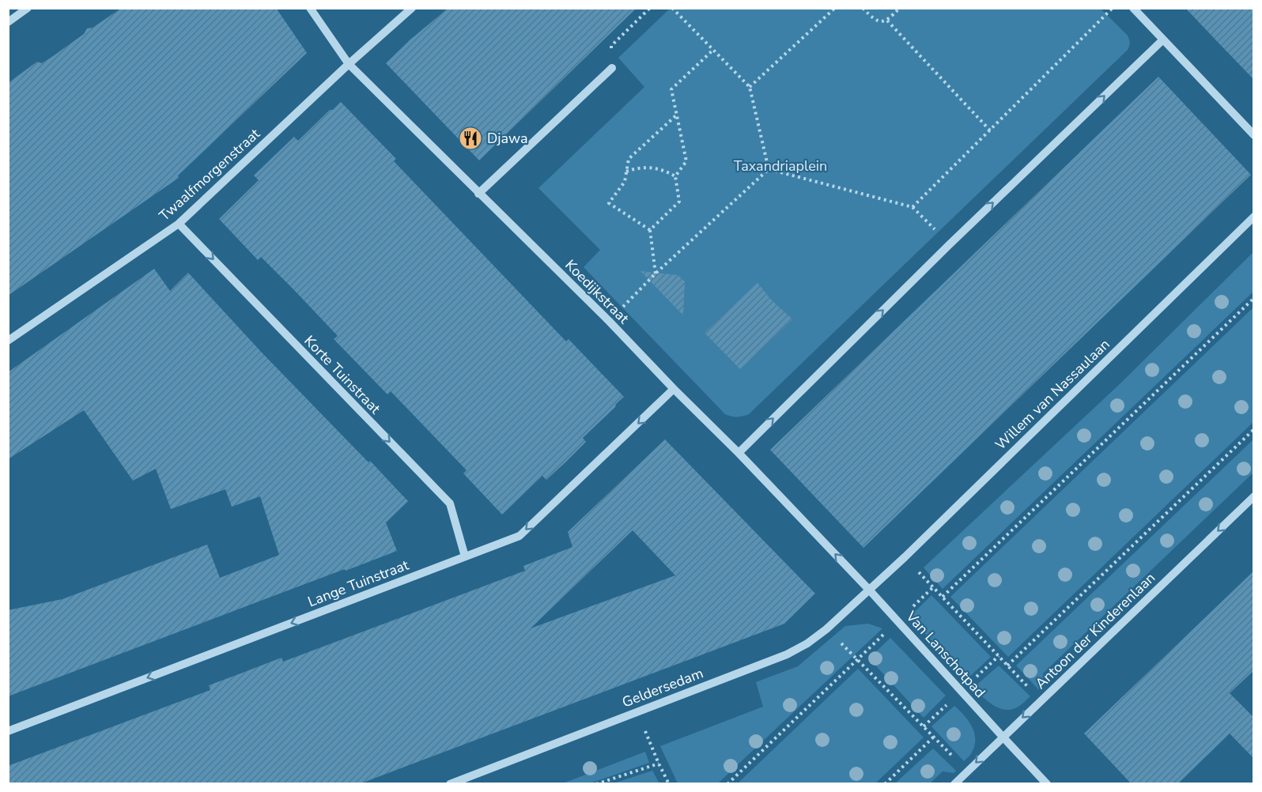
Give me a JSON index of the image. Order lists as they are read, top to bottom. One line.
{"streets":{"street":["Twaalfmorgenstraat","Koedijkstraat","Korte Tuinstraat","Willem van Nassaulaan","Lange Tuinstraat","Antoon der Kinderenlaan","Van Lanschotpad","Geldersedam"]},"crossings":[["Twaalfmorgenstraat","Koedijkstraat"],["Twaalfmorgenstraat","Korte Tuinstraat"],["Koedijkstraat","Willem van Nassaulaan"],["Koedijkstraat","Lange Tuinstraat"],["Koedijkstraat","Van Lanschotpad"],["Koedijkstraat","Geldersedam"],["Korte Tuinstraat","Lange Tuinstraat"],["Willem van Nassaulaan","Van Lanschotpad"],["Willem van Nassaulaan","Geldersedam"],["Antoon der Kinderenlaan","Van Lanschotpad"],["Van Lanschotpad","Geldersedam"]],"one_way":["Korte Tuinstraat","Lange Tuinstraat","Antoon der Kinderenlaan"],"parks":["Taxandriaplein"],"places":{"restaurant":["Djawa"]}}
